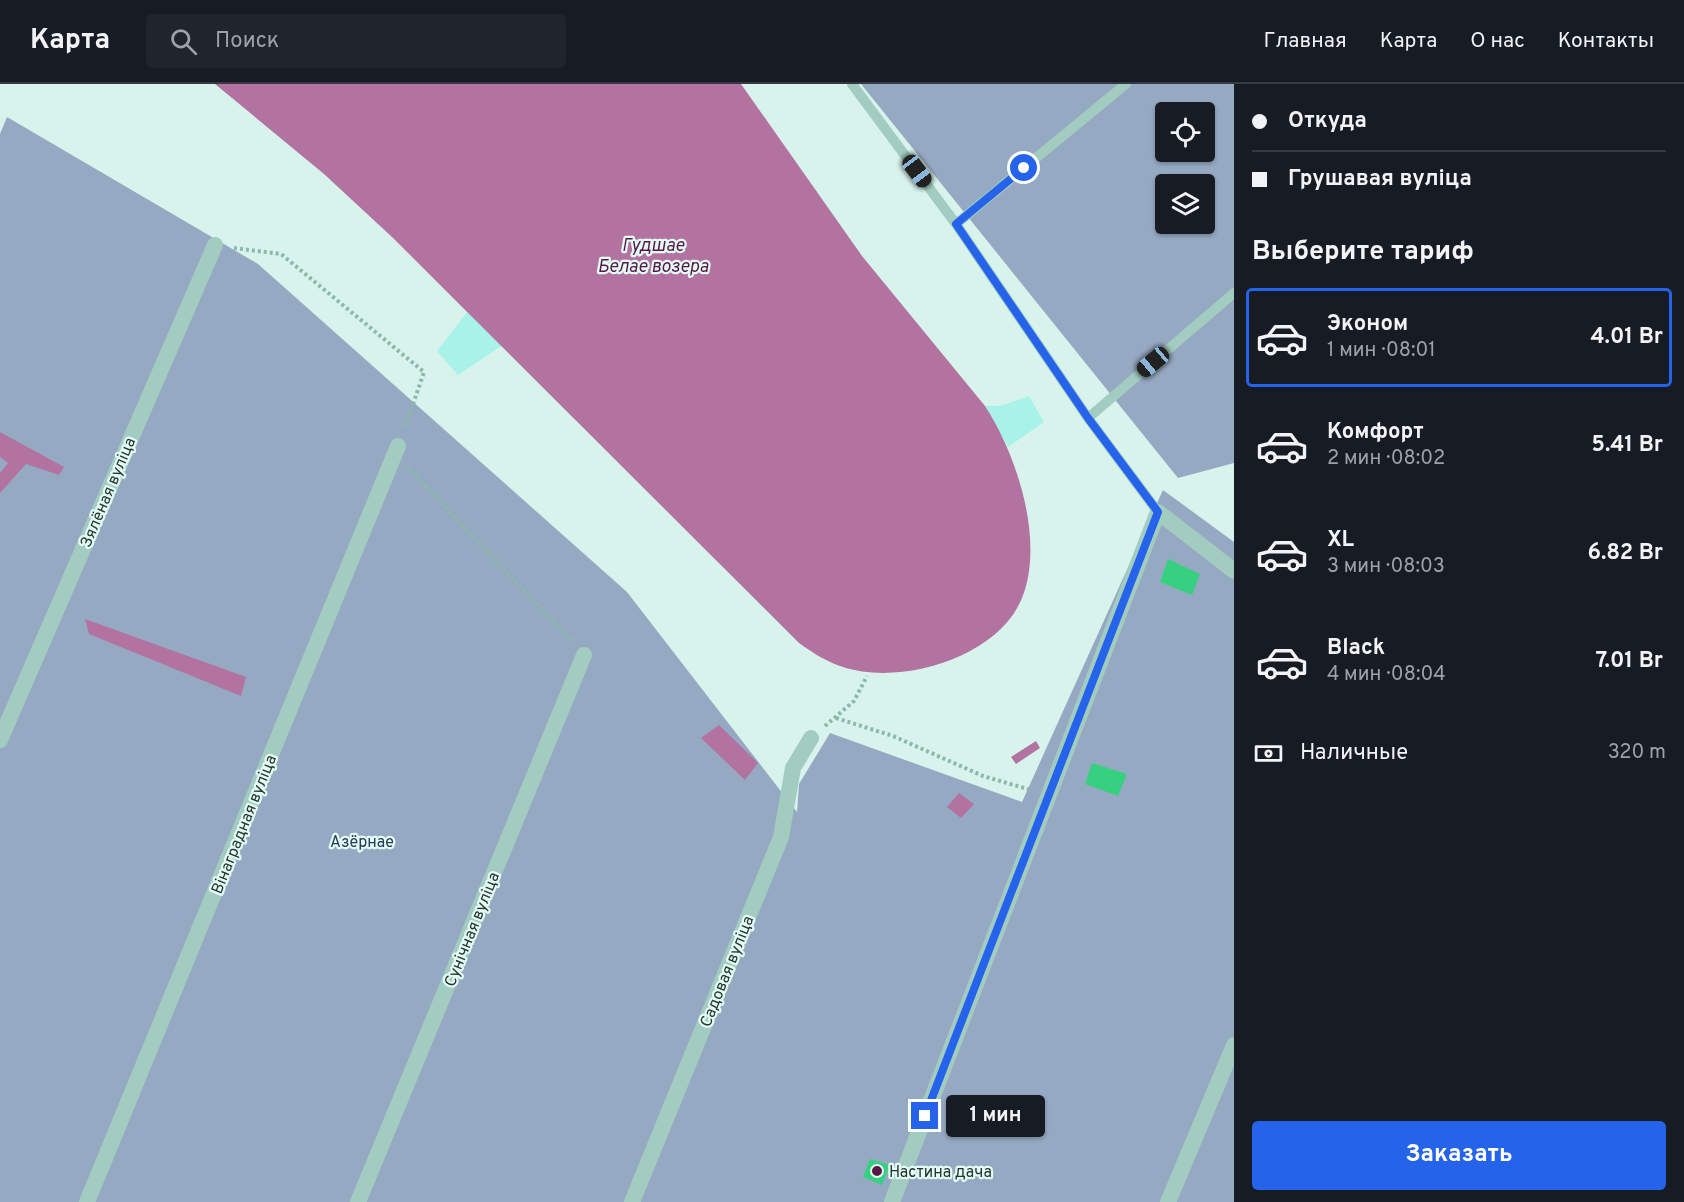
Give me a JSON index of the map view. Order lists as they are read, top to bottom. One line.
{"streets":{"street":["Зялёная вуліца","Вінаградная вуліца","Сунічная вуліца","Садовая вуліца"]},"water":["Гудшае Белае возера"],"parks":["Азёрнае"],"places":["Настина дача"],"page":{"header":"Карта","search":"Поиск","nav":["Главная","Карта","О нас","Контакты"],"banner":["Откуда","Грушавая вуліца"],"heading":"Выберите тариф","list":[{"name":"Эконом","note":"1 мин · 08:01","value":"4.01 Br"},{"name":"Комфорт","note":"2 мин · 08:02","value":"5.41 Br"},{"name":"XL","note":"3 мин · 08:03","value":"6.82 Br"},{"name":"Black","note":"4 мин · 08:04","value":"7.01 Br"}],"pay":["Наличные","320 m"],"bubble":"1 мин","buttons":"Заказать"}}
